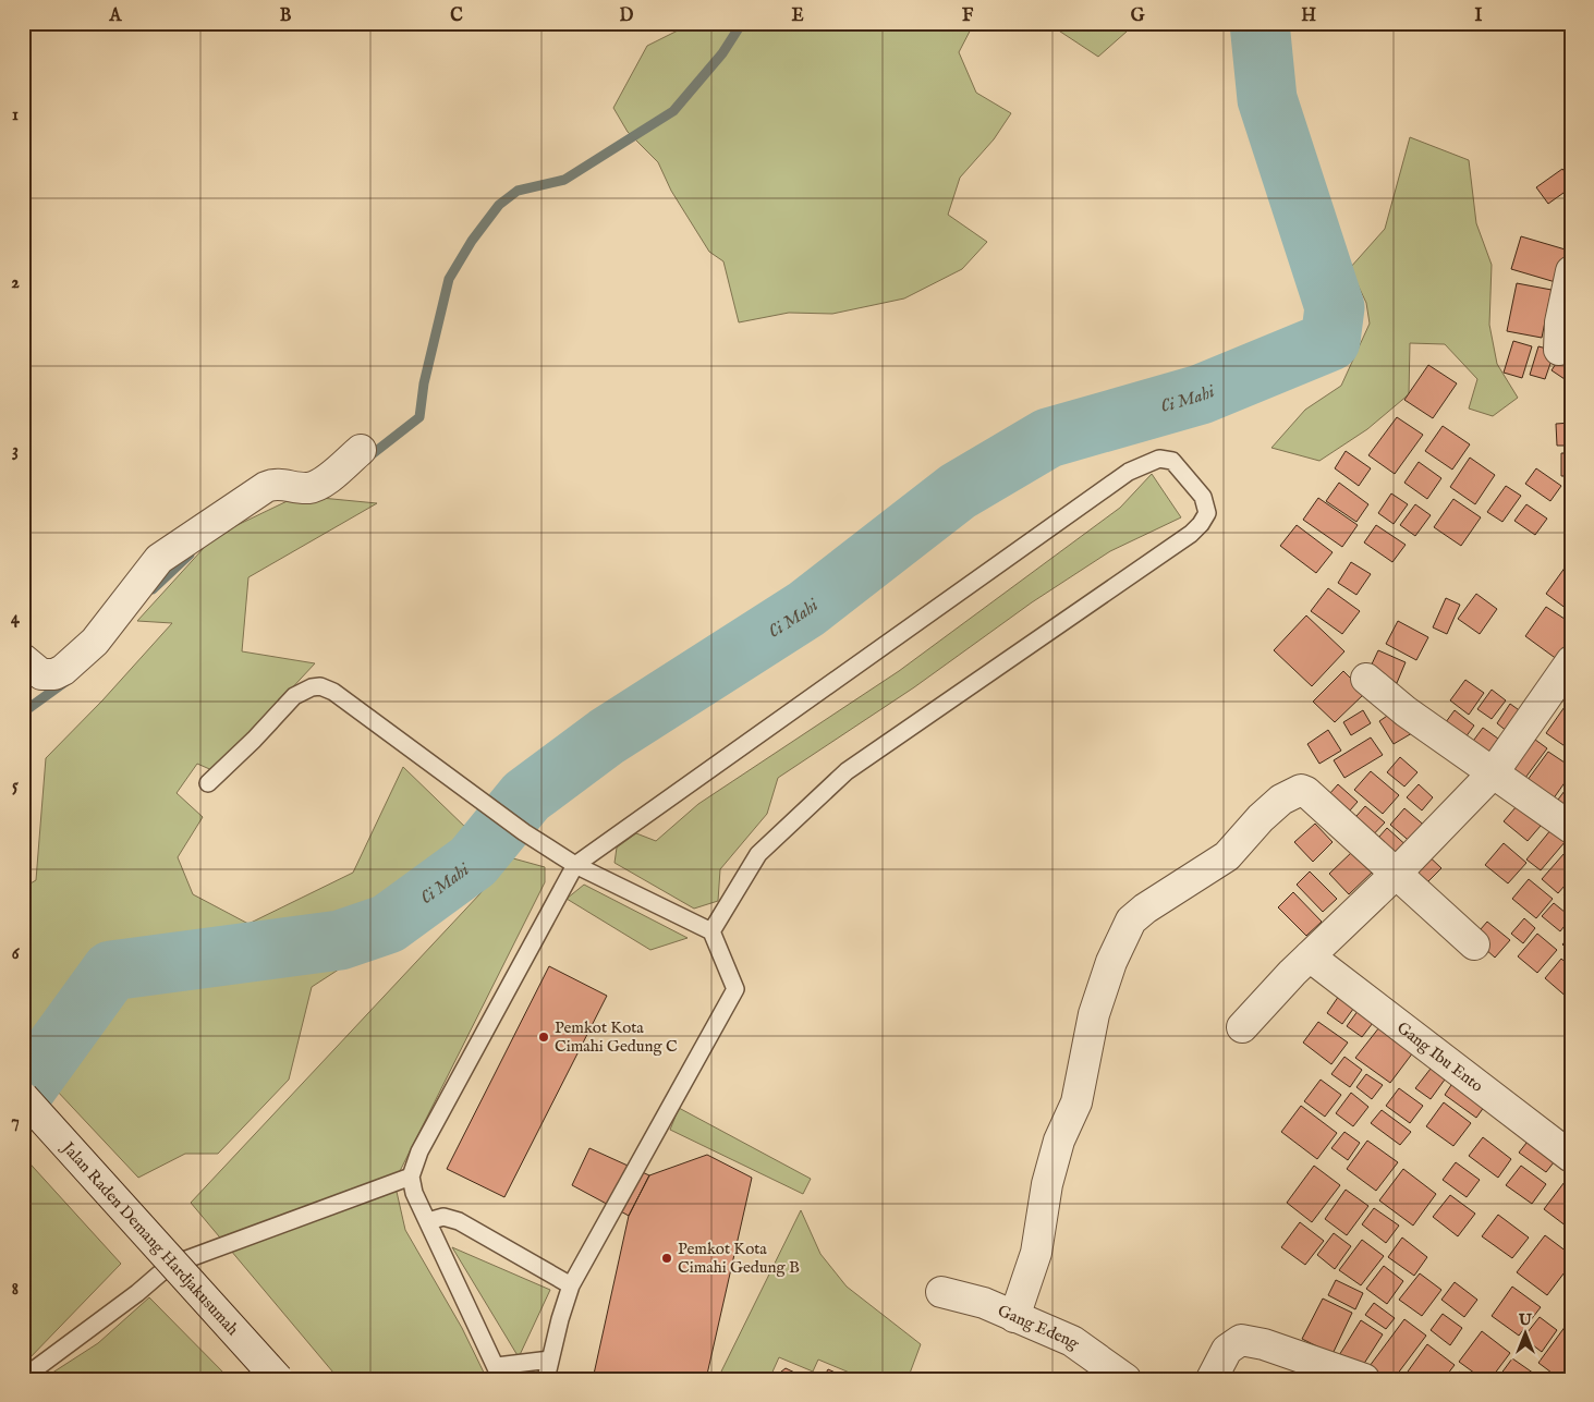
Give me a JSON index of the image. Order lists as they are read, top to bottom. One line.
{"streets":{"street":["Gang Ibu Ento","Jalan Raden Demang Hardjakusumah","Gang Edeng"]},"water":["Ci Mahi"],"places":["Pemkot Kota Cimahi Gedung C","Pemkot Kota Cimahi Gedung B"],"north":"top","grid":{"columns":["A","B","C","D","E","F","G","H","I"],"rows":["1","2","3","4","5","6","7","8"]}}
